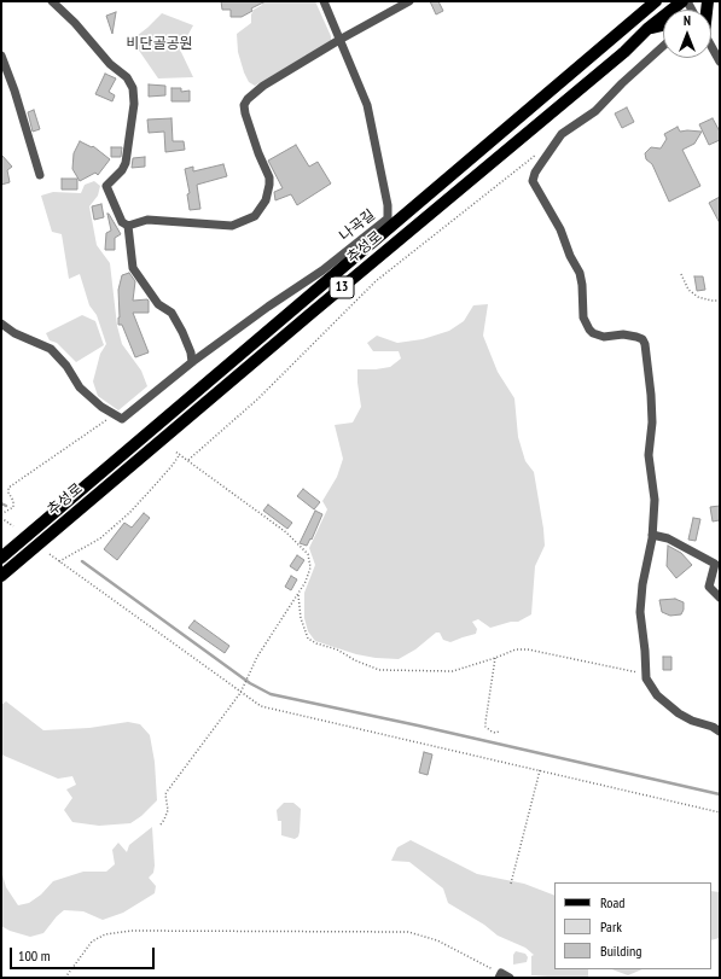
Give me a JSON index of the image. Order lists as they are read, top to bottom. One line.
{"streets":{"main road":["추성로","13"],"street":["나곡길"]},"parks":["비단골공원"],"legend":["Road","Park","Building"],"scale_bar":"100 m","north":"top"}
